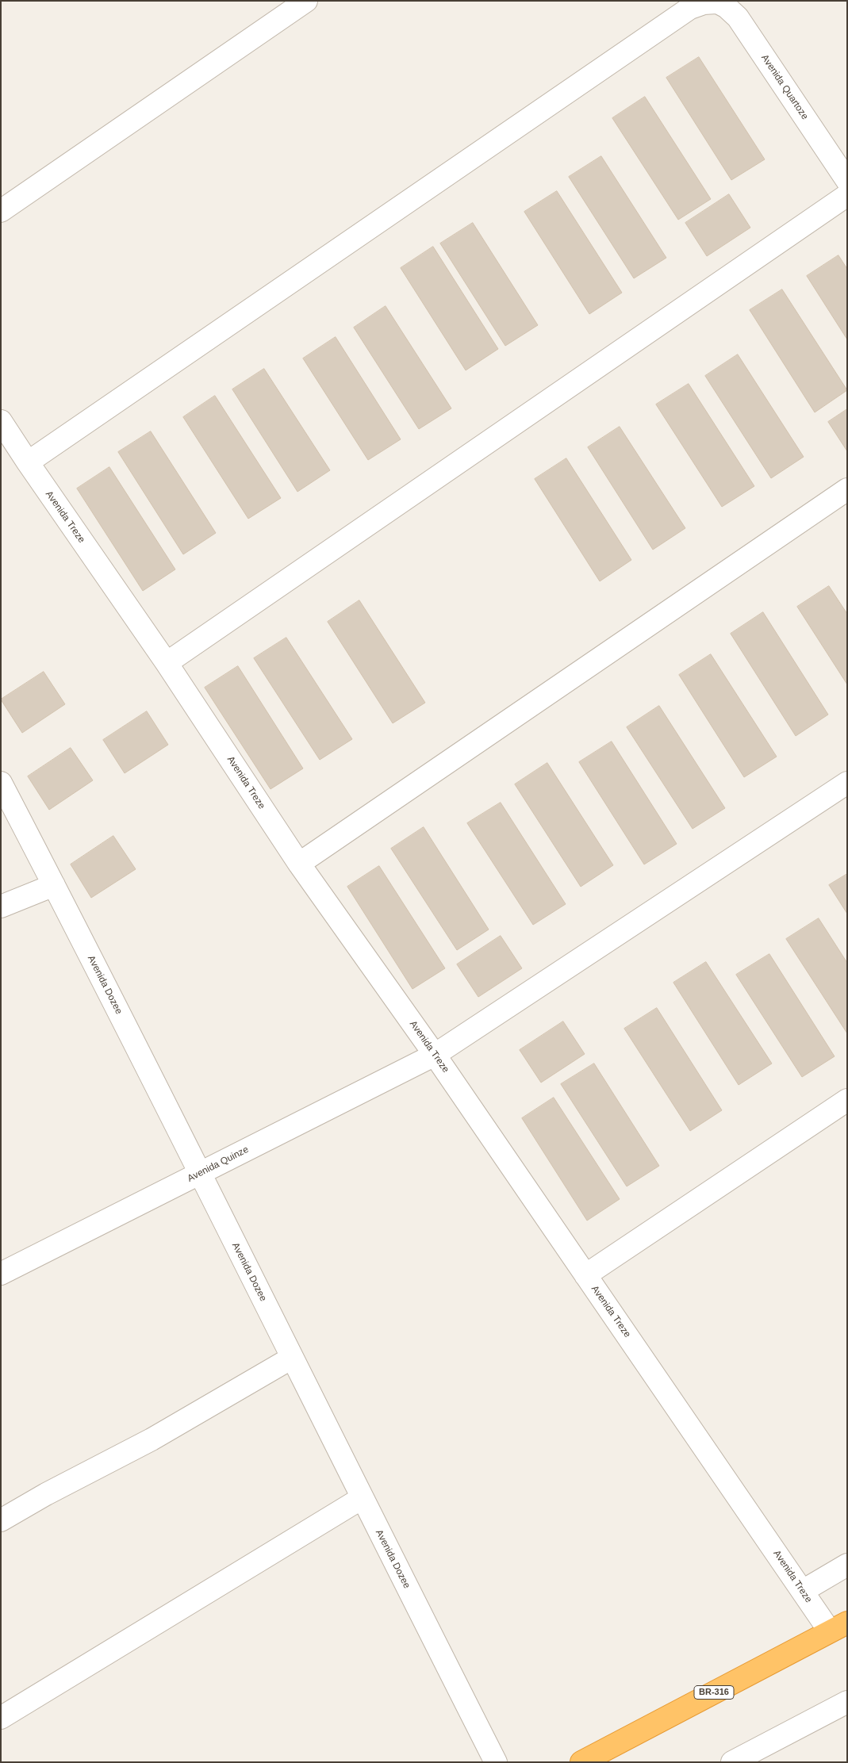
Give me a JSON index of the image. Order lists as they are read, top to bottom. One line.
{"streets":{"highway":["BR-316"],"street":["Avenida Quartoze","Avenida Treze","Avenida Dozee","Avenida Quinze"]},"crossings":[["Avenida Treze","Avenida Quinze"],["Avenida Treze","BR-316"],["Avenida Dozee","Avenida Quinze"]]}
